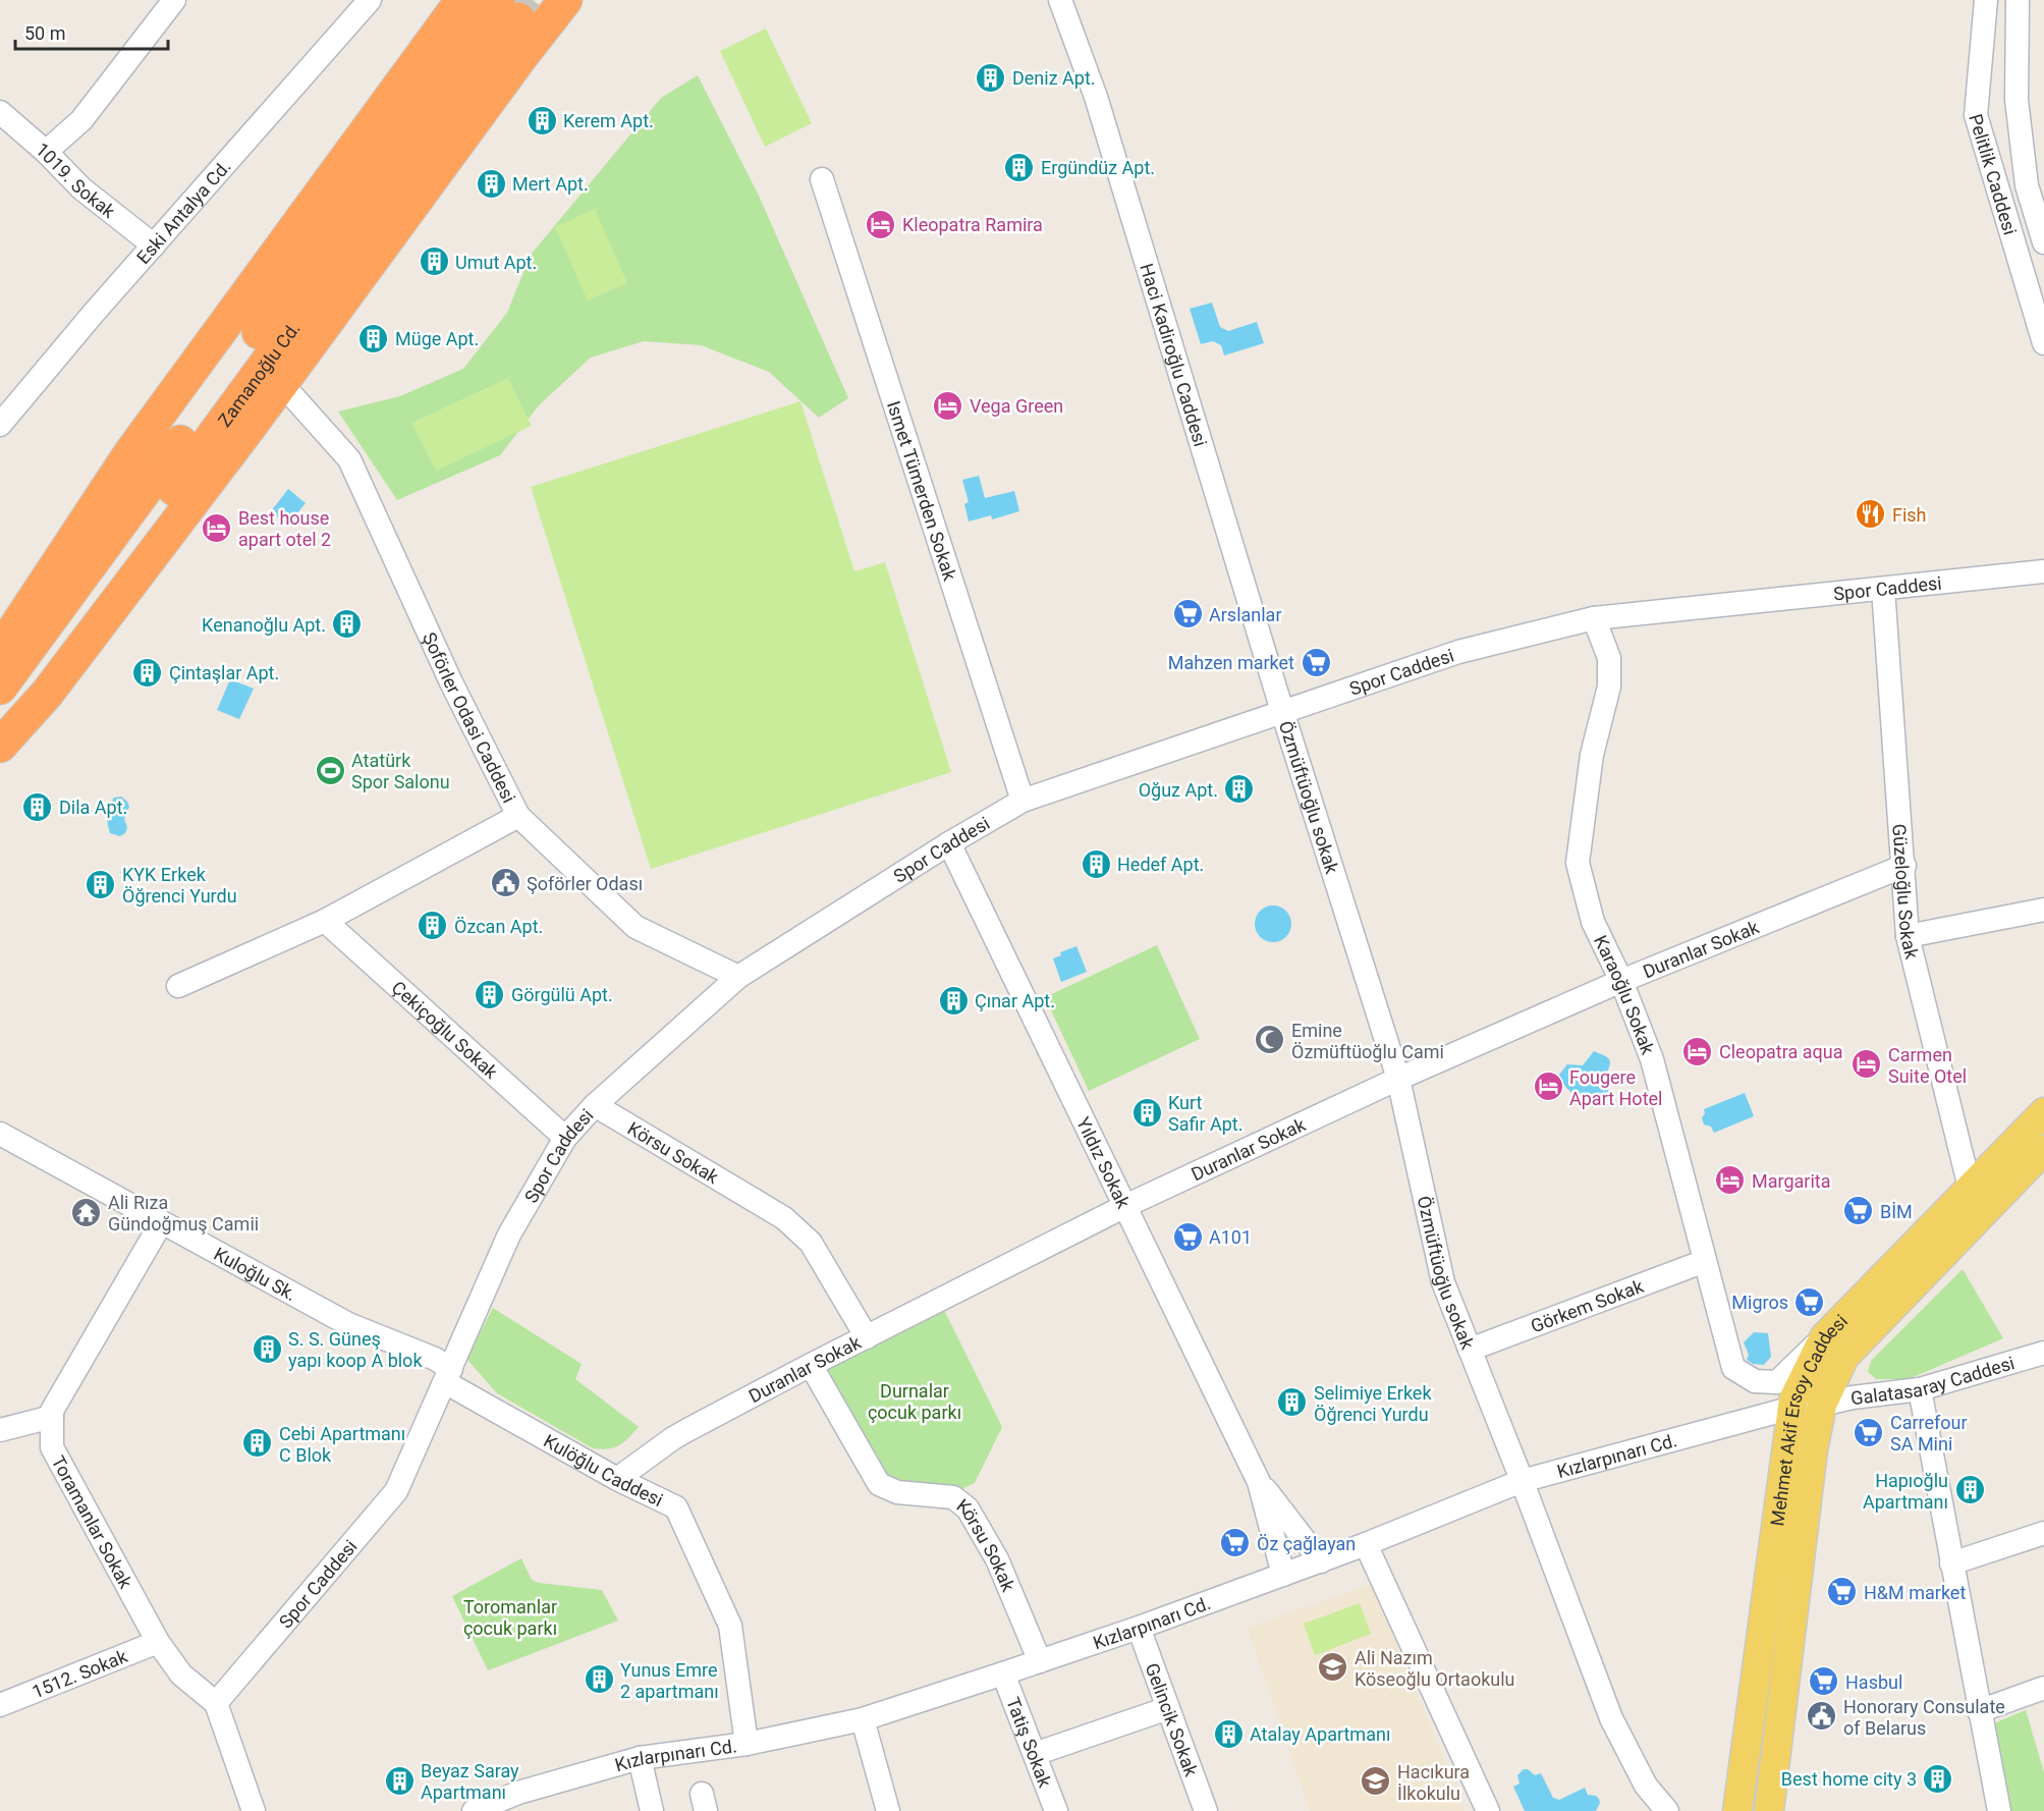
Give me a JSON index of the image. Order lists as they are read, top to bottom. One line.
{"streets":{"highway":["Zamanoğlu Cd."],"main road":["Mehmet Akif Ersoy Caddesi"],"street":["Pelitlik Caddesi","1019. Sokak","Eski Antalya Cd.","Haci Kadiroğlu Caddesi","Ismet Tümerden Sokak","Spor Caddesi","Şoförler Odasi Caddesi","Özmüftüoğlu sokak","Güzeloğlu Sokak","Duranlar Sokak","Karaoğlu Sokak","Çekiçoğlu Sokak","Körsu Sokak","Yıldız Sokak","Kuloğlu Sk.","Görkem Sokak","Galatasaray Caddesi","Kızlarpınarı Cd.","Kulöğlu Caddesi","Toramanlar Sokak","1512. Sokak","Gelincik Sokak","Tatiş Sokak"]},"crossings":[["1019. Sokak","Eski Antalya Cd."],["Haci Kadiroğlu Caddesi","Spor Caddesi"],["Haci Kadiroğlu Caddesi","Özmüftüoğlu sokak"],["Ismet Tümerden Sokak","Spor Caddesi"],["Spor Caddesi","Şoförler Odasi Caddesi"],["Spor Caddesi","Özmüftüoğlu sokak"],["Spor Caddesi","Güzeloğlu Sokak"],["Spor Caddesi","Karaoğlu Sokak"],["Spor Caddesi","Çekiçoğlu Sokak"],["Spor Caddesi","Körsu Sokak"],["Spor Caddesi","Yıldız Sokak"],["Spor Caddesi","Kuloğlu Sk."],["Spor Caddesi","Kulöğlu Caddesi"],["Spor Caddesi","Toramanlar Sokak"],["Özmüftüoğlu sokak","Duranlar Sokak"],["Özmüftüoğlu sokak","Görkem Sokak"],["Özmüftüoğlu sokak","Kızlarpınarı Cd."],["Güzeloğlu Sokak","Duranlar Sokak"],["Güzeloğlu Sokak","Mehmet Akif Ersoy Caddesi"],["Duranlar Sokak","Karaoğlu Sokak"],["Duranlar Sokak","Körsu Sokak"],["Duranlar Sokak","Yıldız Sokak"],["Duranlar Sokak","Kulöğlu Caddesi"],["Karaoğlu Sokak","Görkem Sokak"],["Karaoğlu Sokak","Mehmet Akif Ersoy Caddesi"],["Körsu Sokak","Kızlarpınarı Cd."],["Kuloğlu Sk.","Kulöğlu Caddesi"],["Kuloğlu Sk.","Toramanlar Sokak"],["Galatasaray Caddesi","Mehmet Akif Ersoy Caddesi"],["Galatasaray Caddesi","Kızlarpınarı Cd."],["Mehmet Akif Ersoy Caddesi","Kızlarpınarı Cd."],["Kızlarpınarı Cd.","Kulöğlu Caddesi"],["Kızlarpınarı Cd.","Gelincik Sokak"],["Kızlarpınarı Cd.","Tatiş Sokak"],["Toramanlar Sokak","1512. Sokak"]],"parks":["Durnalar çocuk parkı","Toromanlar çocuk parkı"],"places":{"building":["Deniz Apt.","Kerem Apt.","Ergündüz Apt.","Mert Apt.","Umut Apt.","Müge Apt.","Kenanoğlu Apt.","Çintaşlar Apt.","Oğuz Apt.","Dila Apt.","Hedef Apt.","KYK Erkek Öğrenci Yurdu","Özcan Apt.","Görgülü Apt.","Çınar Apt.","Kurt Safir Apt.","S. S. Güneş yapı koop A blok","Selimiye Erkek Öğrenci Yurdu","Cebi Apartmanı C Blok","Hapıoğlu Apartmanı","Yunus Emre 2 apartmanı","Atalay Apartmanı","Best home city 3","Beyaz Saray Apartmanı"],"hotel":["Kleopatra Ramira","Vega Green","Best house apart otel 2","Cleopatra aqua","Carmen Suite Otel","Fougere Apart Hotel","Margarita"],"restaurant":["Fish"],"supermarket":["Arslanlar","Mahzen market","BİM","A101","Migros","Carrefour SA Mini","Öz çağlayan","H&M market","Hasbul"],"sports":["Atatürk Spor Salonu"],"public building":["Şoförler Odası","Honorary Consulate of Belarus"],"mosque":["Emine Özmüftüoğlu Cami"],"temple":["Ali Rıza Gündoğmuş Camii"],"school or university":["Ali Nazım Köseoğlu Ortaokulu","Hacıkura İlkokulu"]},"scale_bar":"50 m"}
